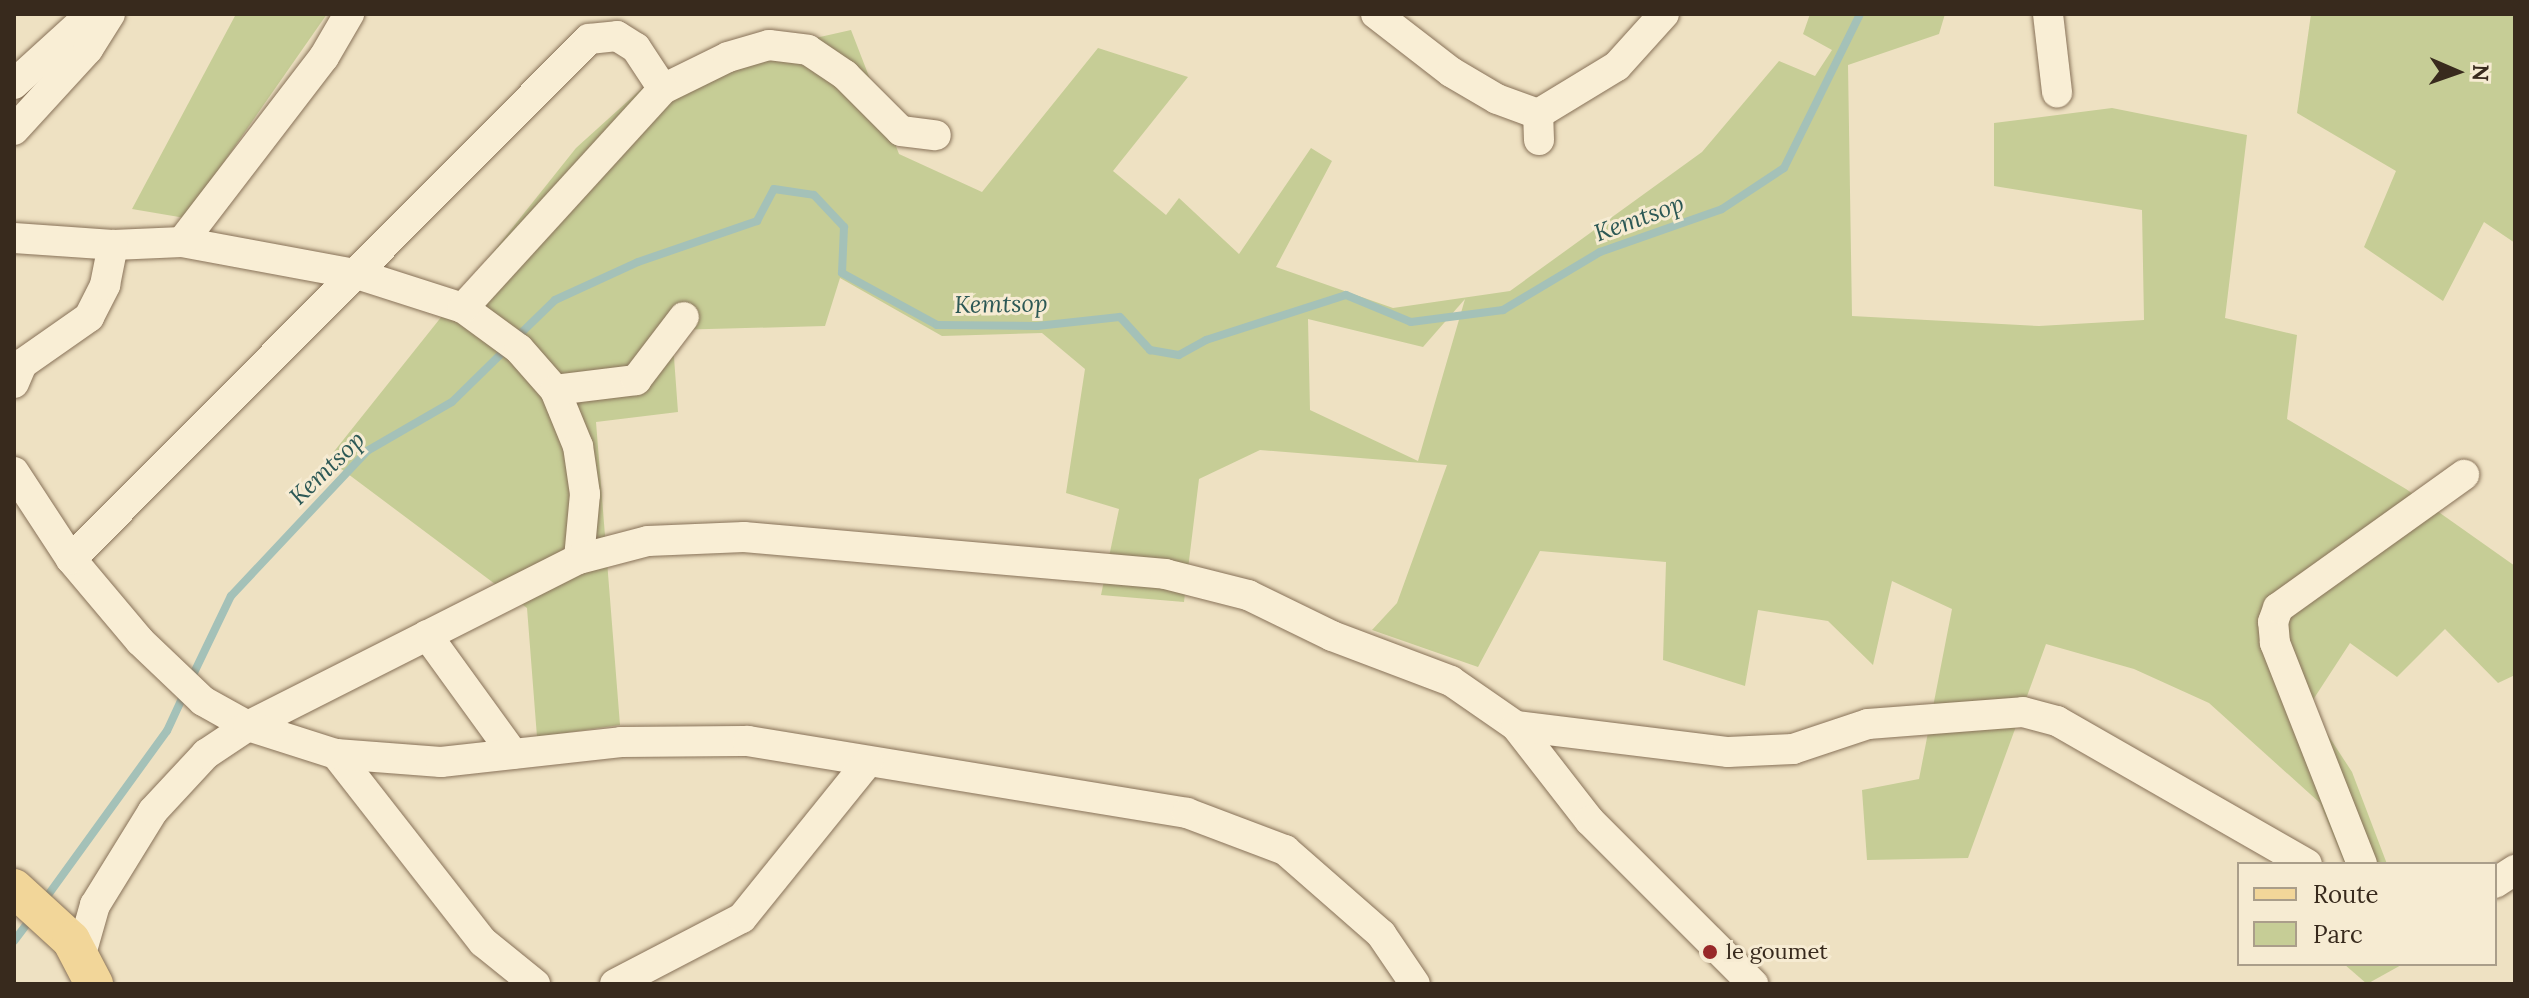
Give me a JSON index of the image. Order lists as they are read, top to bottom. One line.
{"water":["Kemtsop"],"places":["le goumet"],"legend":["Route","Parc"],"north":"right"}
